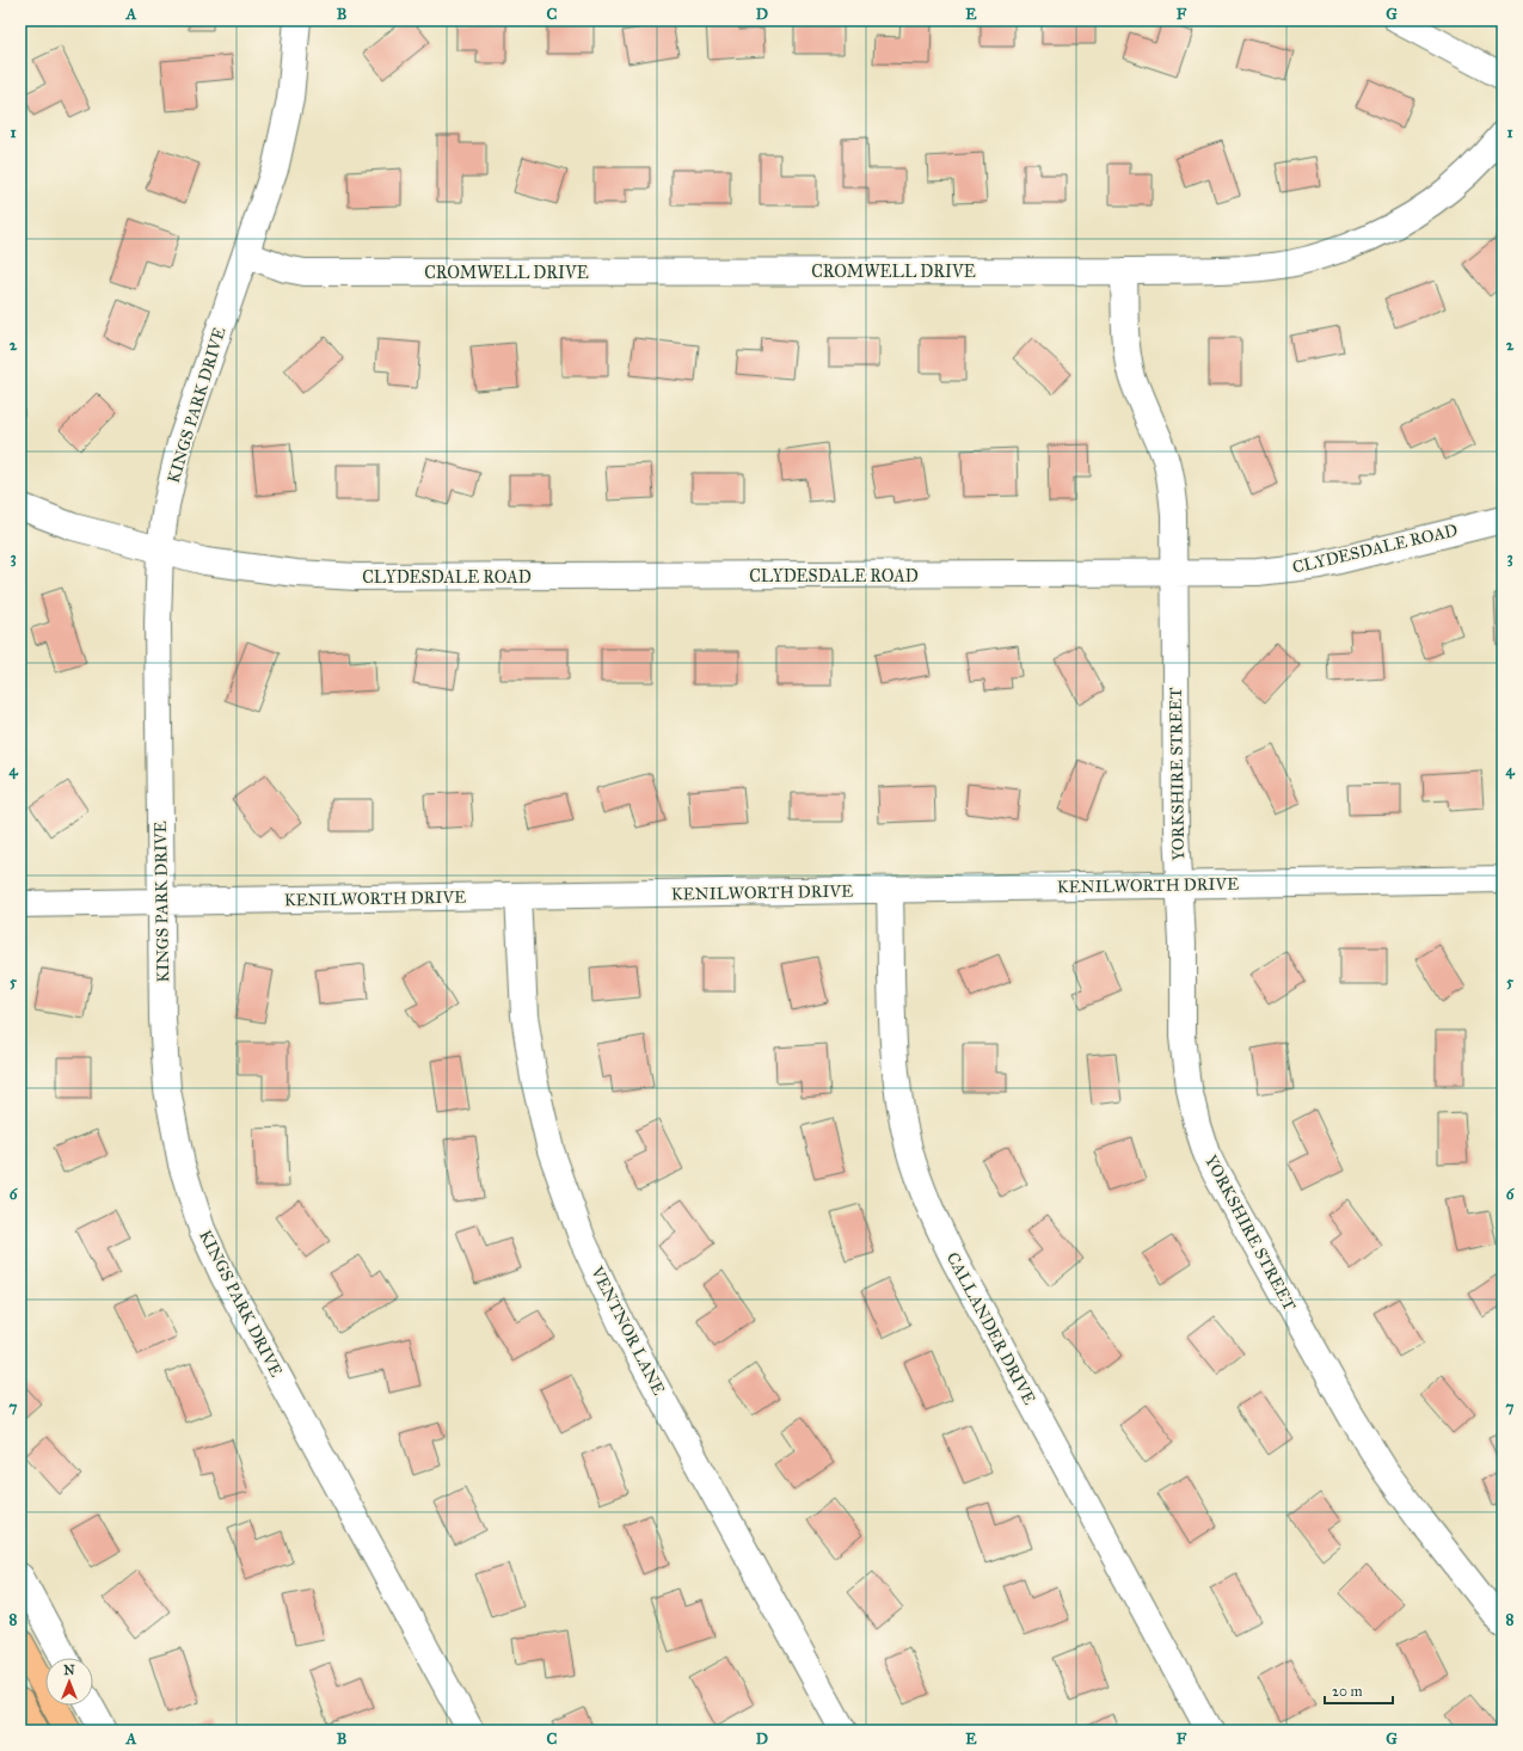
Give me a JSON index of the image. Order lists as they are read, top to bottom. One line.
{"streets":{"street":["CROMWELL DRIVE","KINGS PARK DRIVE","CLYDESDALE ROAD","YORKSHIRE STREET","KENILWORTH DRIVE","CALLANDER DRIVE","VENTNOR LANE"]},"crossings":[["CROMWELL DRIVE","KINGS PARK DRIVE"],["CROMWELL DRIVE","YORKSHIRE STREET"],["KINGS PARK DRIVE","CLYDESDALE ROAD"],["KINGS PARK DRIVE","KENILWORTH DRIVE"],["CLYDESDALE ROAD","YORKSHIRE STREET"],["YORKSHIRE STREET","KENILWORTH DRIVE"],["KENILWORTH DRIVE","CALLANDER DRIVE"],["KENILWORTH DRIVE","VENTNOR LANE"]],"scale_bar":"20 m","north":"top","grid":{"columns":["A","B","C","D","E","F","G"],"rows":["1","2","3","4","5","6","7","8"]}}
